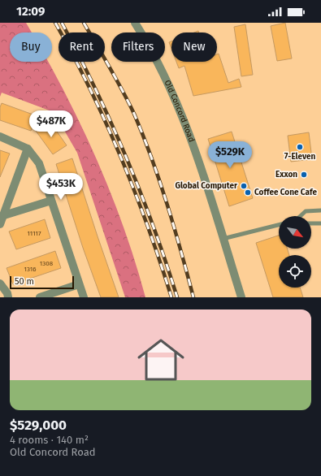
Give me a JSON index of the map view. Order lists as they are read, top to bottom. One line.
{"streets":{"street":["Old Concord Road"]},"places":["7-Eleven","Exxon","Global Computer","Coffee Cone Cafe"],"house_numbers":["11117","1308","1316"],"scale_bar":"50 m","north":"bottom right","page":{"status":"12:09","chip":["Buy","Rent","Filters","New"],"price":["$487K","$529K","$453K"],"scale":"50 m","list":[{"name":"$529,000","note":"4 rooms · 140 m² · Old Concord Road"}]}}
